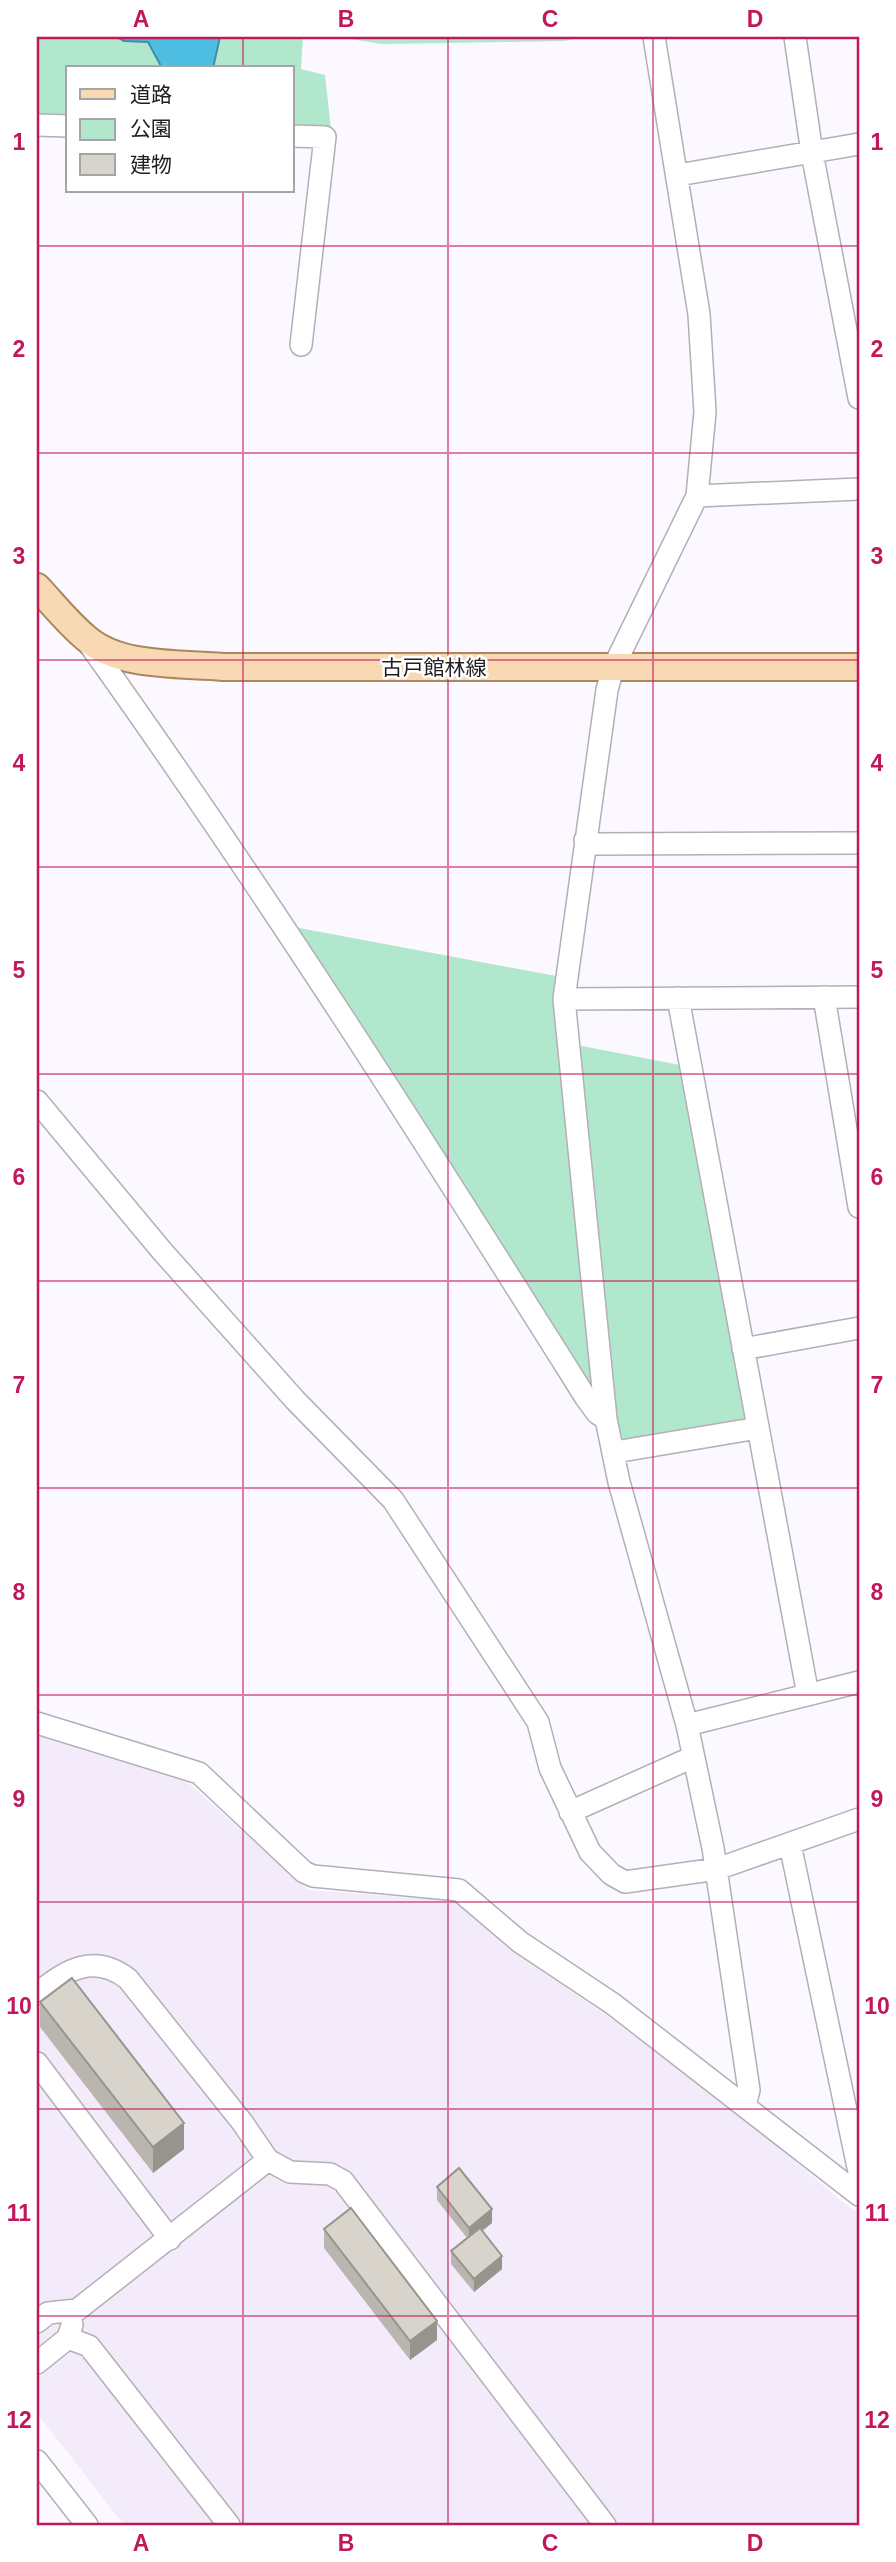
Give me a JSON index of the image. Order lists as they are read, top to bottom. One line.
{"streets":{"main road":["古戸館林線"]},"legend":["道路","公園","建物"],"grid":{"columns":["A","B","C","D"],"rows":["1","2","3","4","5","6","7","8","9","10","11","12"]}}
